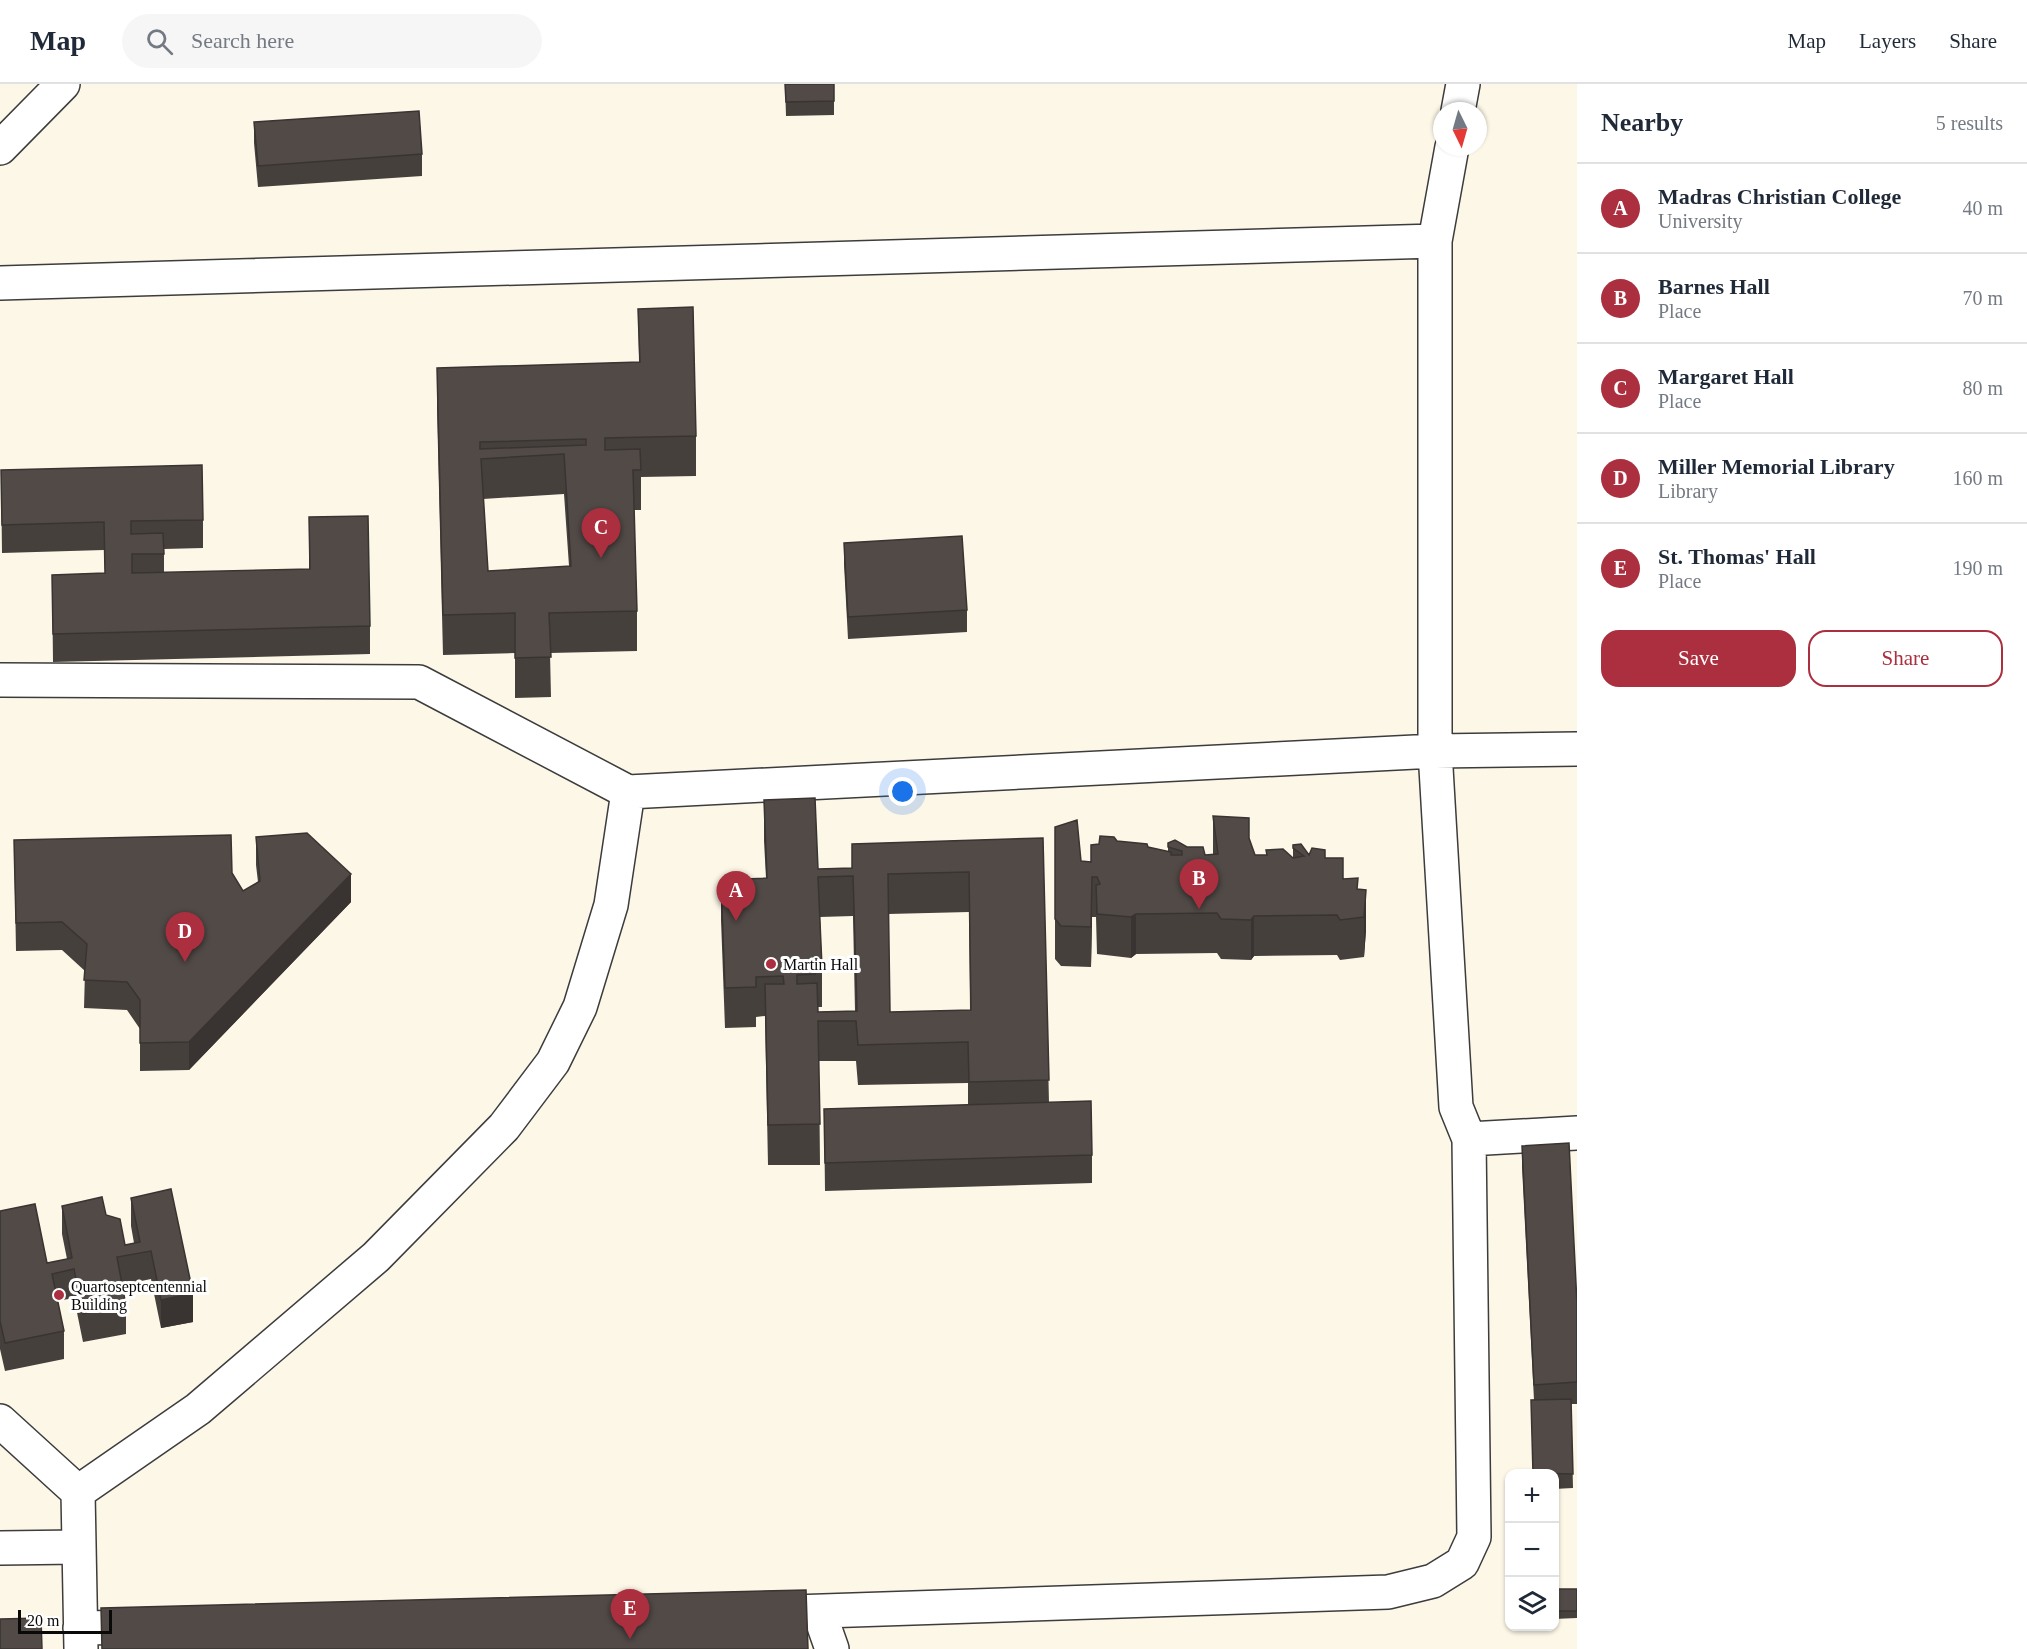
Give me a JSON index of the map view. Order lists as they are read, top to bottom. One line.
{"places":["Martin Hall","Quartoseptcentennial Building"],"scale_bar":"20 m","north":"bottom","page":{"header":"Map","search":"Search here","nav":["Map","Layers","Share"],"heading":["Nearby","5 results"],"list":[{"mark":"A","name":"Madras Christian College","note":"University","value":"40 m"},{"mark":"B","name":"Barnes Hall","note":"Place","value":"70 m"},{"mark":"C","name":"Margaret Hall","note":"Place","value":"80 m"},{"mark":"D","name":"Miller Memorial Library","note":"Library","value":"160 m"},{"mark":"E","name":"St. Thomas' Hall","note":"Place","value":"190 m"}],"pins":["C","B","A","D","E"],"buttons":["Save","Share"],"map_buttons":["+","−"],"scale":"20 m"}}
